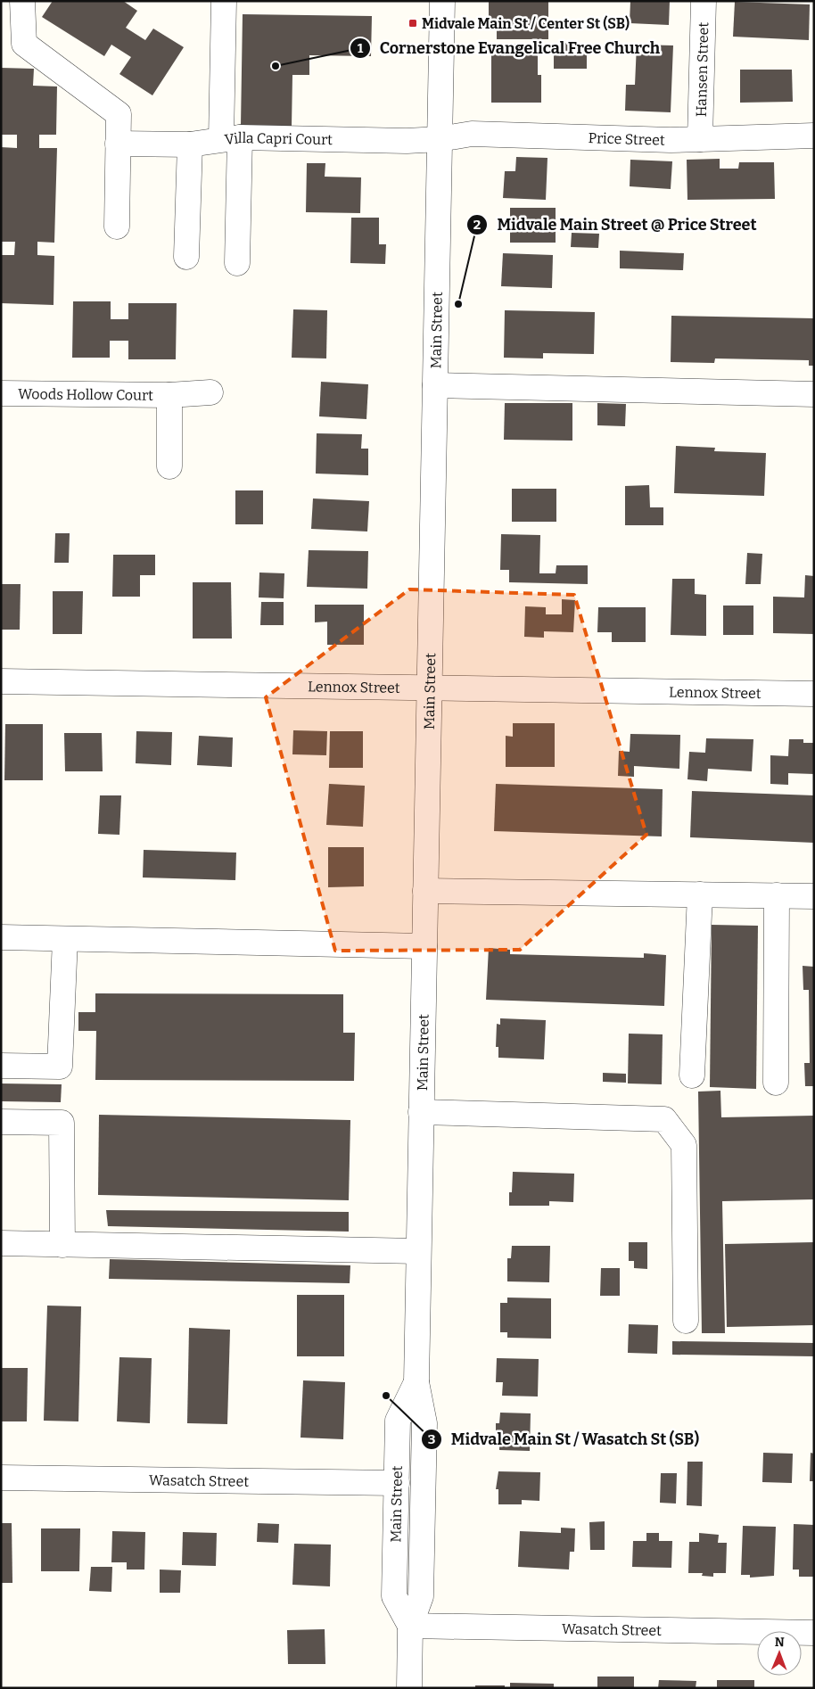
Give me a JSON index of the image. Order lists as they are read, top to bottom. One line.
{"streets":{"street":["Hansen Street","Price Street","Villa Capri Court","Main Street","Woods Hollow Court","Lennox Street","Wasatch Street"]},"crossings":[["Hansen Street","Price Street"],["Price Street","Villa Capri Court"],["Price Street","Main Street"],["Villa Capri Court","Main Street"],["Main Street","Lennox Street"],["Main Street","Wasatch Street"]],"places":{"transit":["Midvale Main St / Center St (SB)"],"other":["Cornerstone Evangelical Free Church","Midvale Main Street @ Price Street","Midvale Main St / Wasatch St (SB)"]},"north":"top"}
